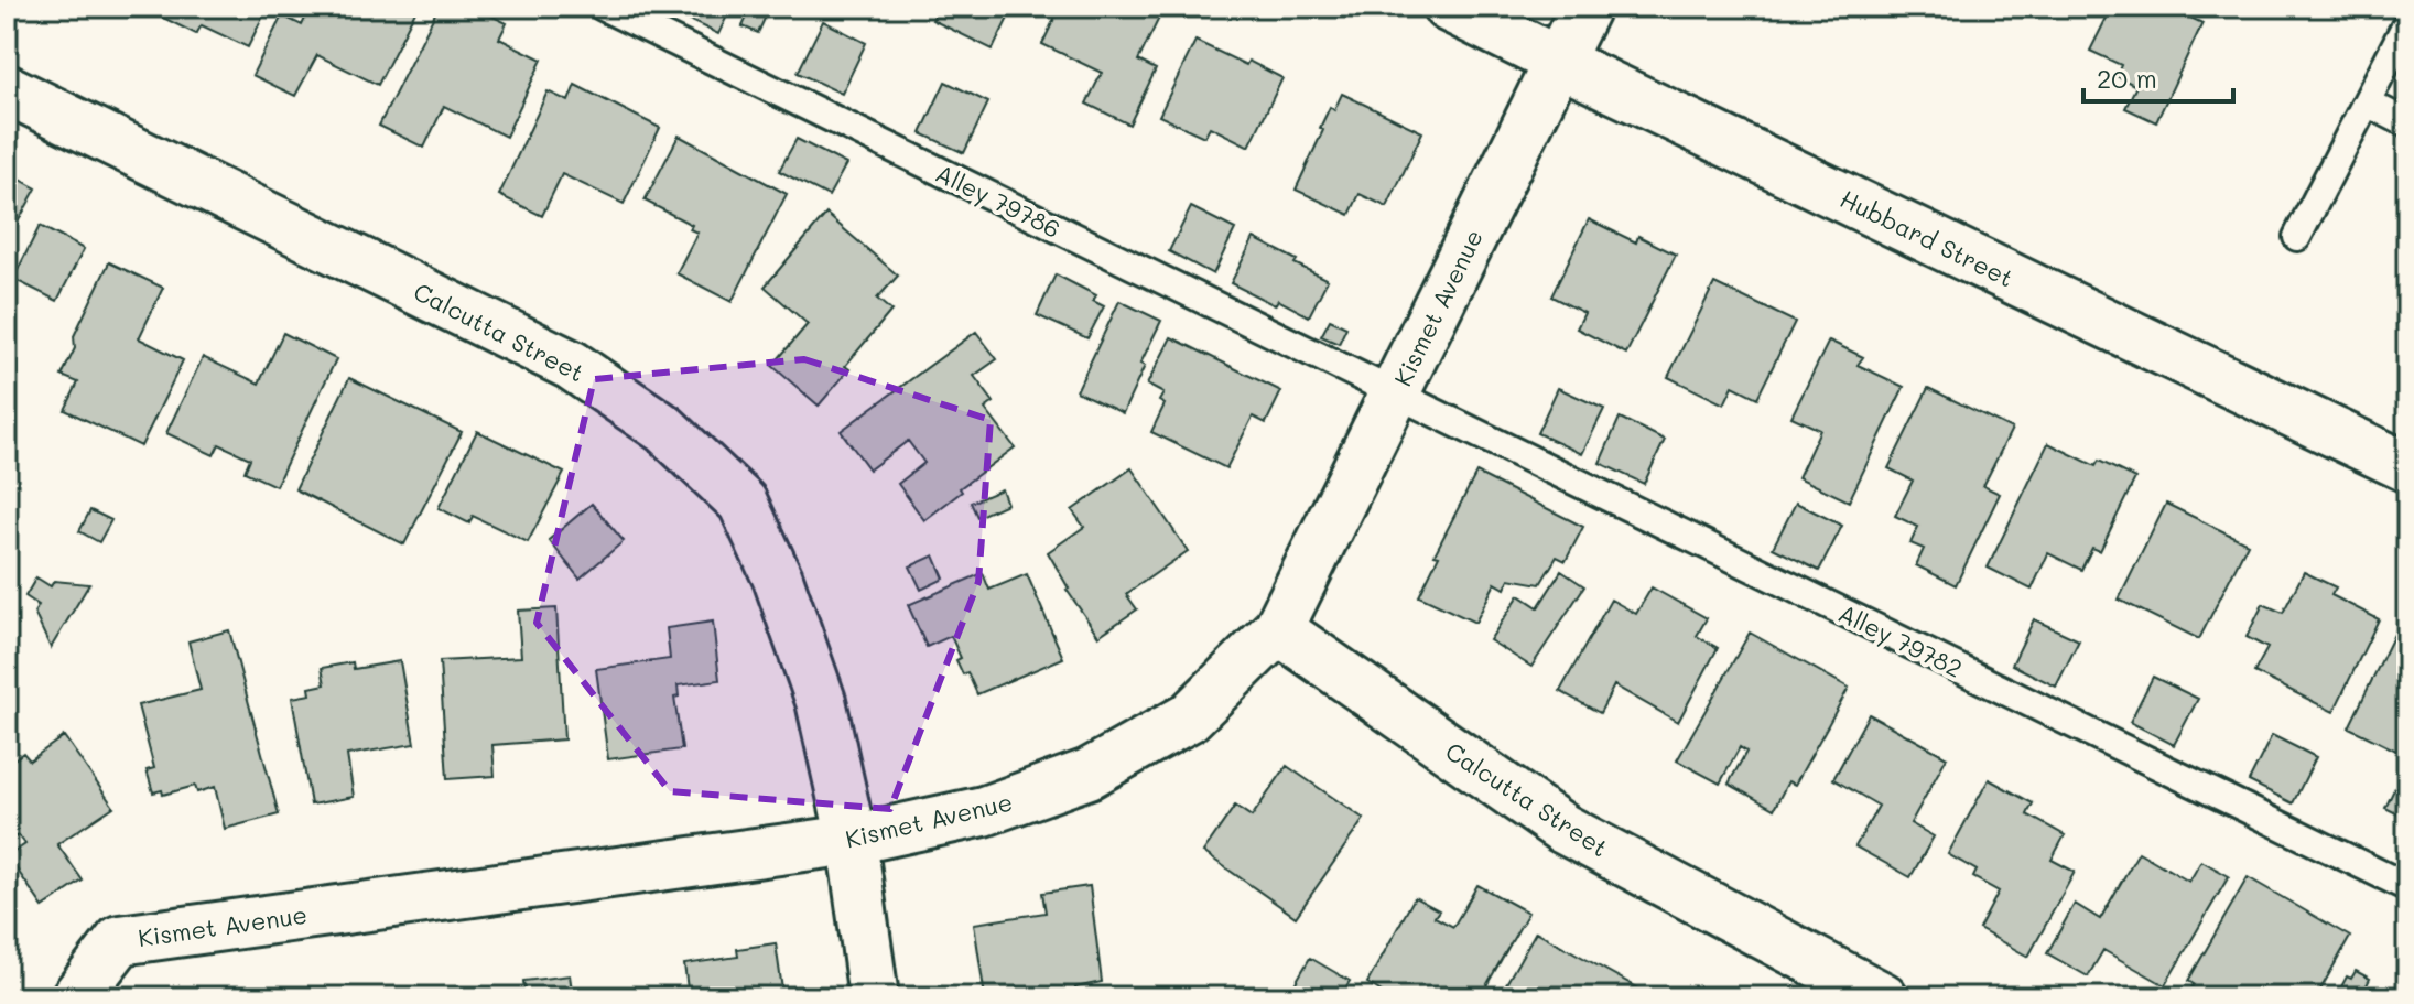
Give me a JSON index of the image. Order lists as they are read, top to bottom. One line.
{"streets":{"street":["Hubbard Street","Kismet Avenue","Calcutta Street"],"lane":["Alley 79786","Alley 79782"]},"crossings":[["Alley 79786","Kismet Avenue"],["Alley 79786","Alley 79782"],["Hubbard Street","Kismet Avenue"],["Kismet Avenue","Calcutta Street"],["Kismet Avenue","Alley 79782"]],"scale_bar":"20 m"}
